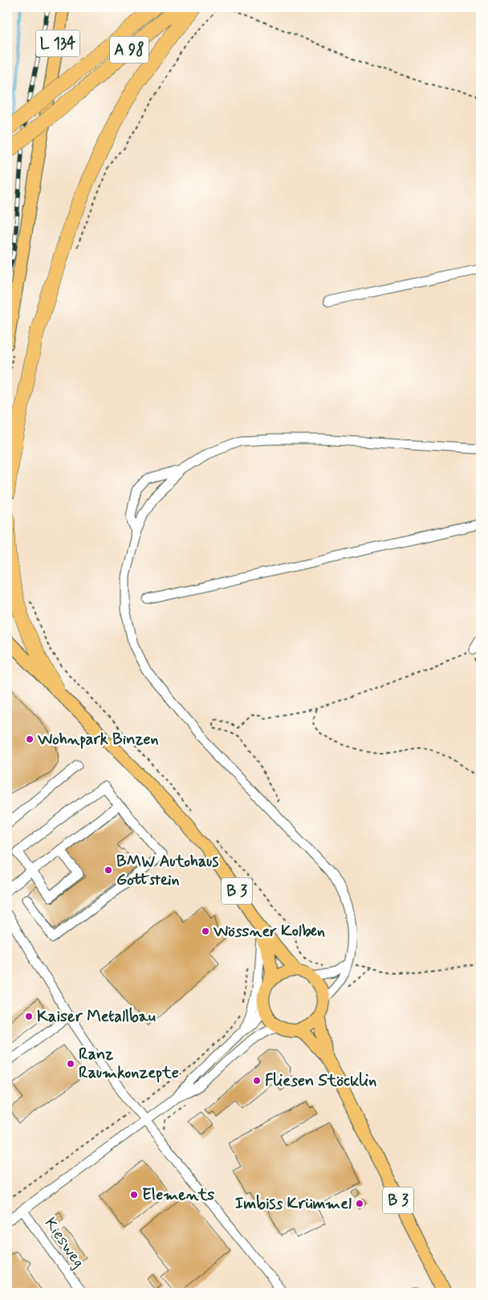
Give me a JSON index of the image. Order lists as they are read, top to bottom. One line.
{"streets":{"highway":["A 98"],"main road":["L 134","B 3"],"street":["Kiesweg"]},"places":["Wohnpark Binzen","BMW Autohaus Gottstein","Wössner Kolben","Kaiser Metallbau","Ranz Raumkonzepte","Fliesen Stöcklin","Elements","Imbiss Krümmel"]}
